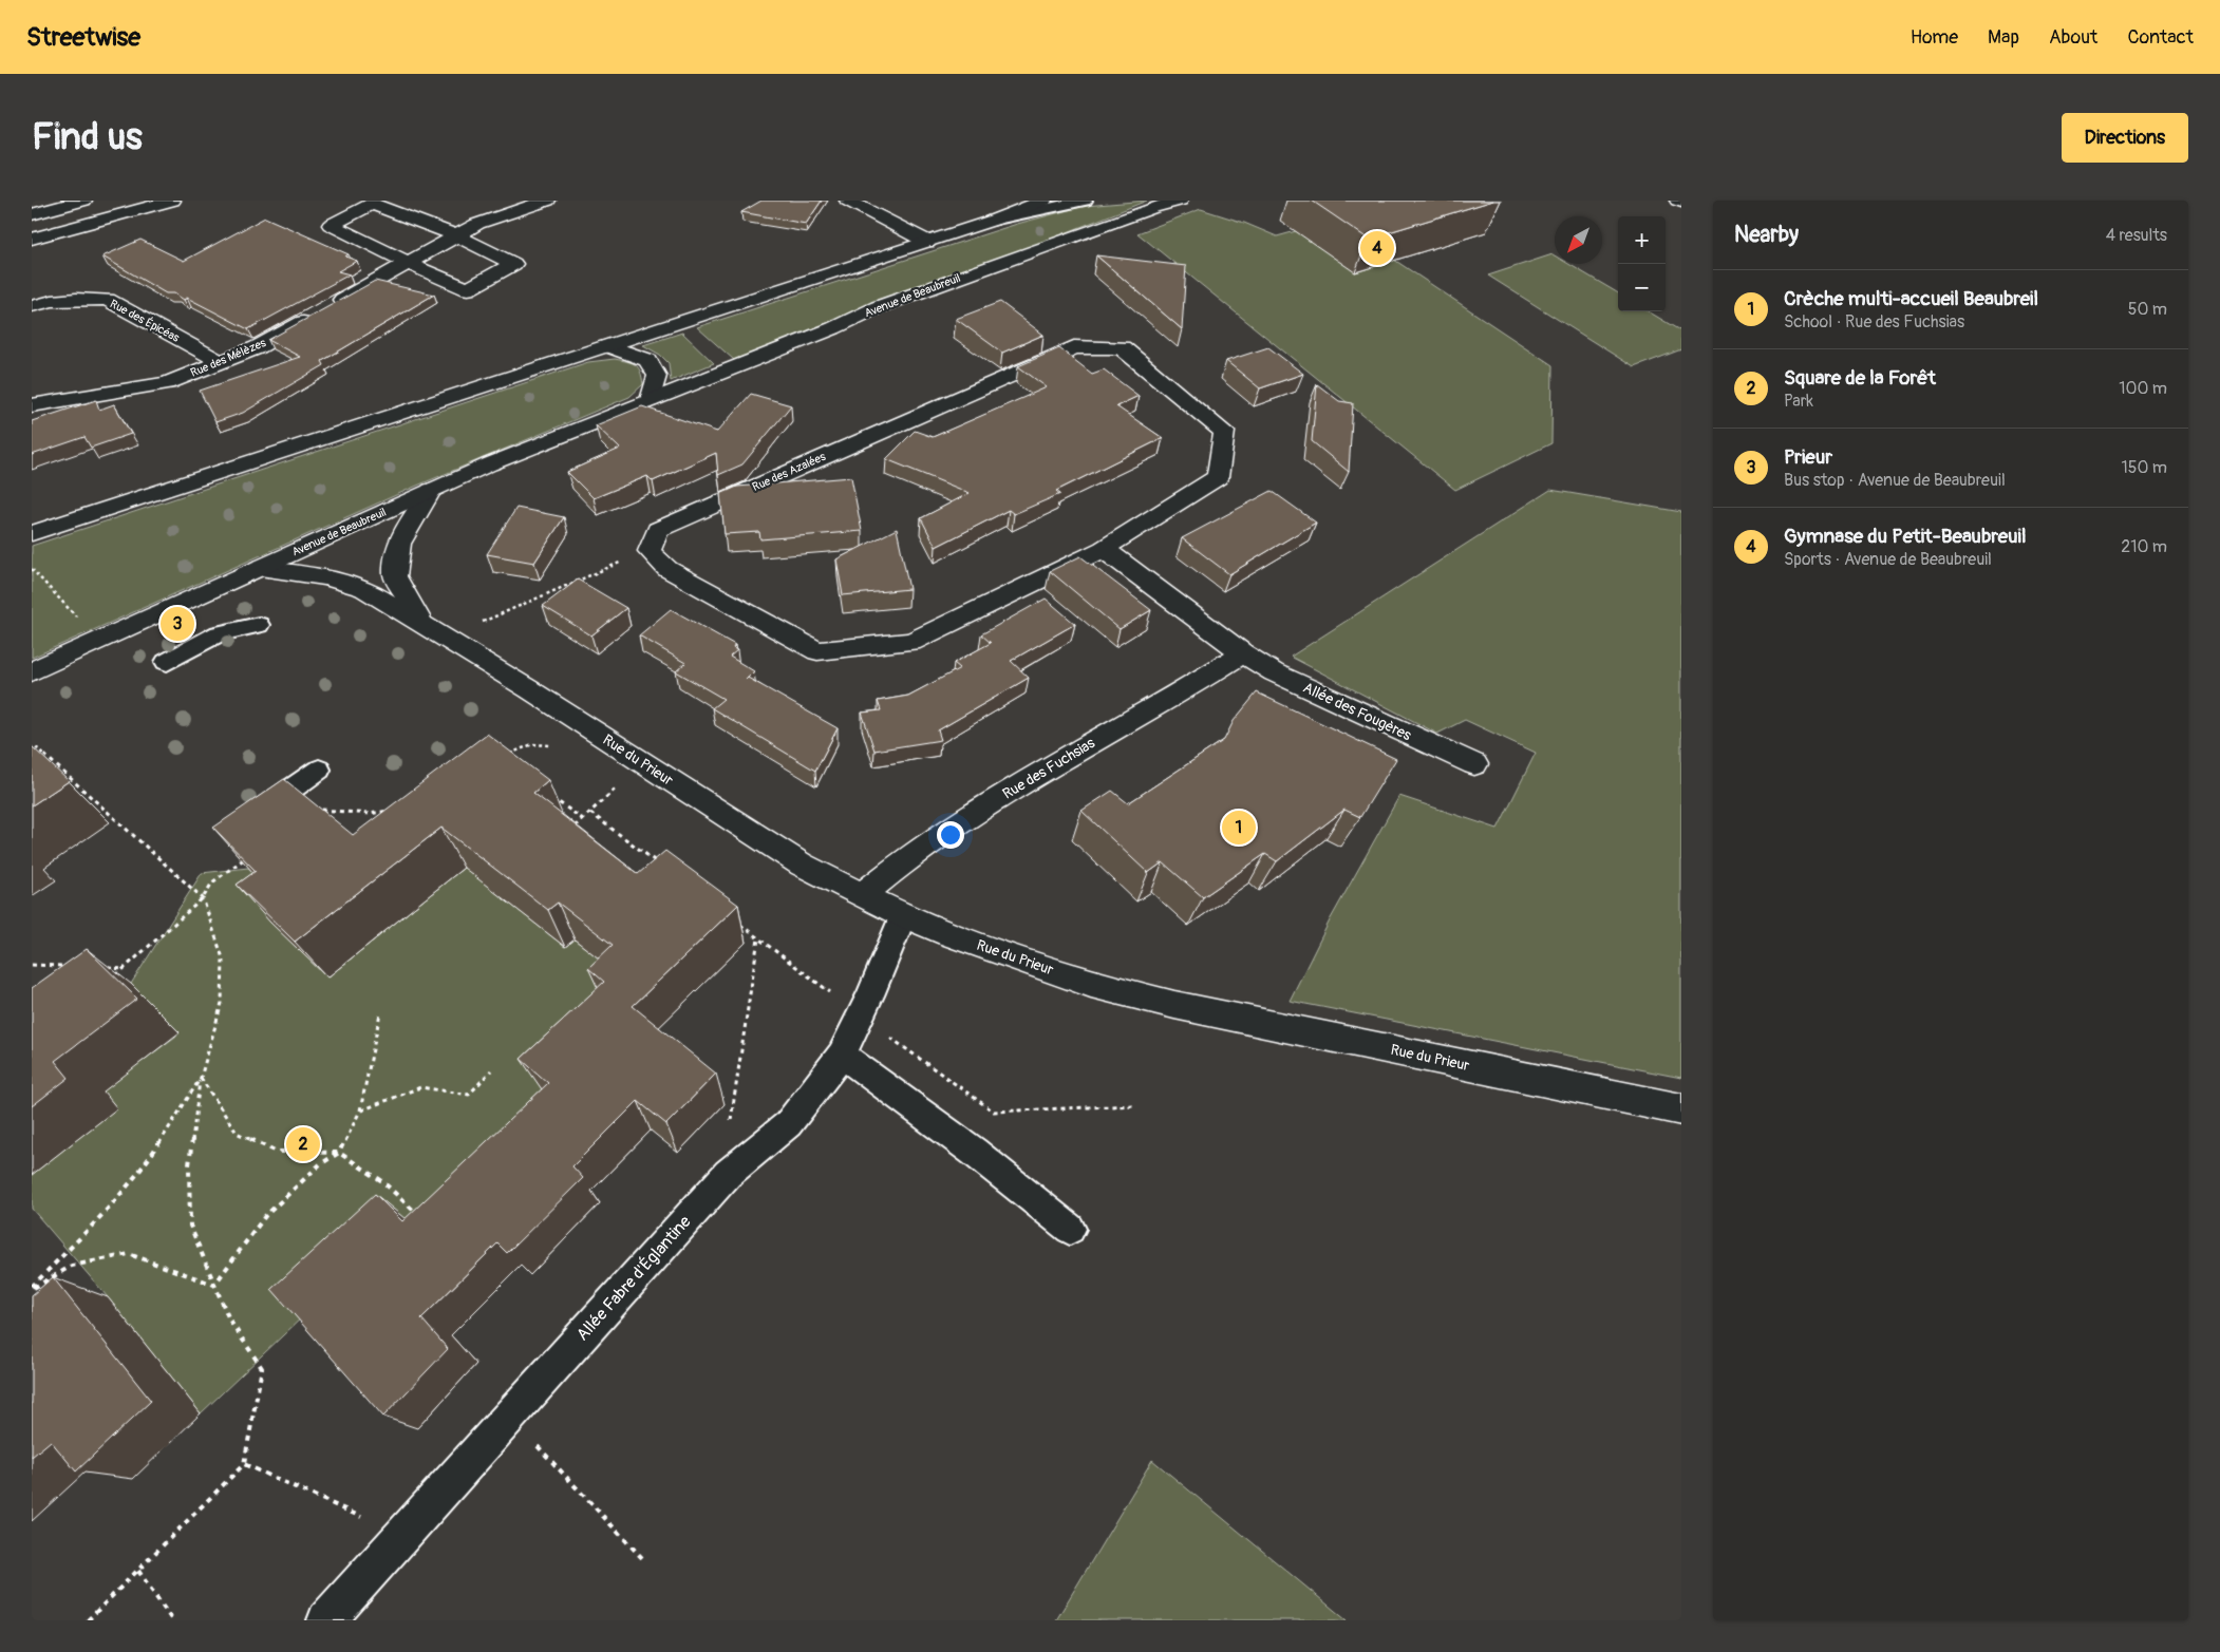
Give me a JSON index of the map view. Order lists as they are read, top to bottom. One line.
{"streets":{"street":["Avenue de Beaubreuil","Rue des Épicéas","Rue des Mélèzes","Rue des Azalées","Allée des Fougères","Rue du Prieur","Rue des Fuchsias"],"lane":["Allée Fabre d'Églantine"]},"crossings":[["Avenue de Beaubreuil","Rue du Prieur"],["Rue des Épicéas","Rue des Mélèzes"],["Allée des Fougères","Rue des Fuchsias"],["Rue du Prieur","Rue des Fuchsias"],["Rue du Prieur","Allée Fabre d'Églantine"]],"north":"bottom left","page":{"header":"Streetwise","nav":["Home","Map","About","Contact"],"buttons":"Directions","title":"Find us","heading":["Nearby","4 results"],"map_buttons":["+","−"],"pins":["4","3","1","2"],"list":[{"mark":"1","name":"Crèche multi-accueil Beaubreil","note":"School · Rue des Fuchsias","value":"50 m"},{"mark":"2","name":"Square de la Forêt","note":"Park","value":"100 m"},{"mark":"3","name":"Prieur","note":"Bus stop · Avenue de Beaubreuil","value":"150 m"},{"mark":"4","name":"Gymnase du Petit-Beaubreuil","note":"Sports · Avenue de Beaubreuil","value":"210 m"}]}}
